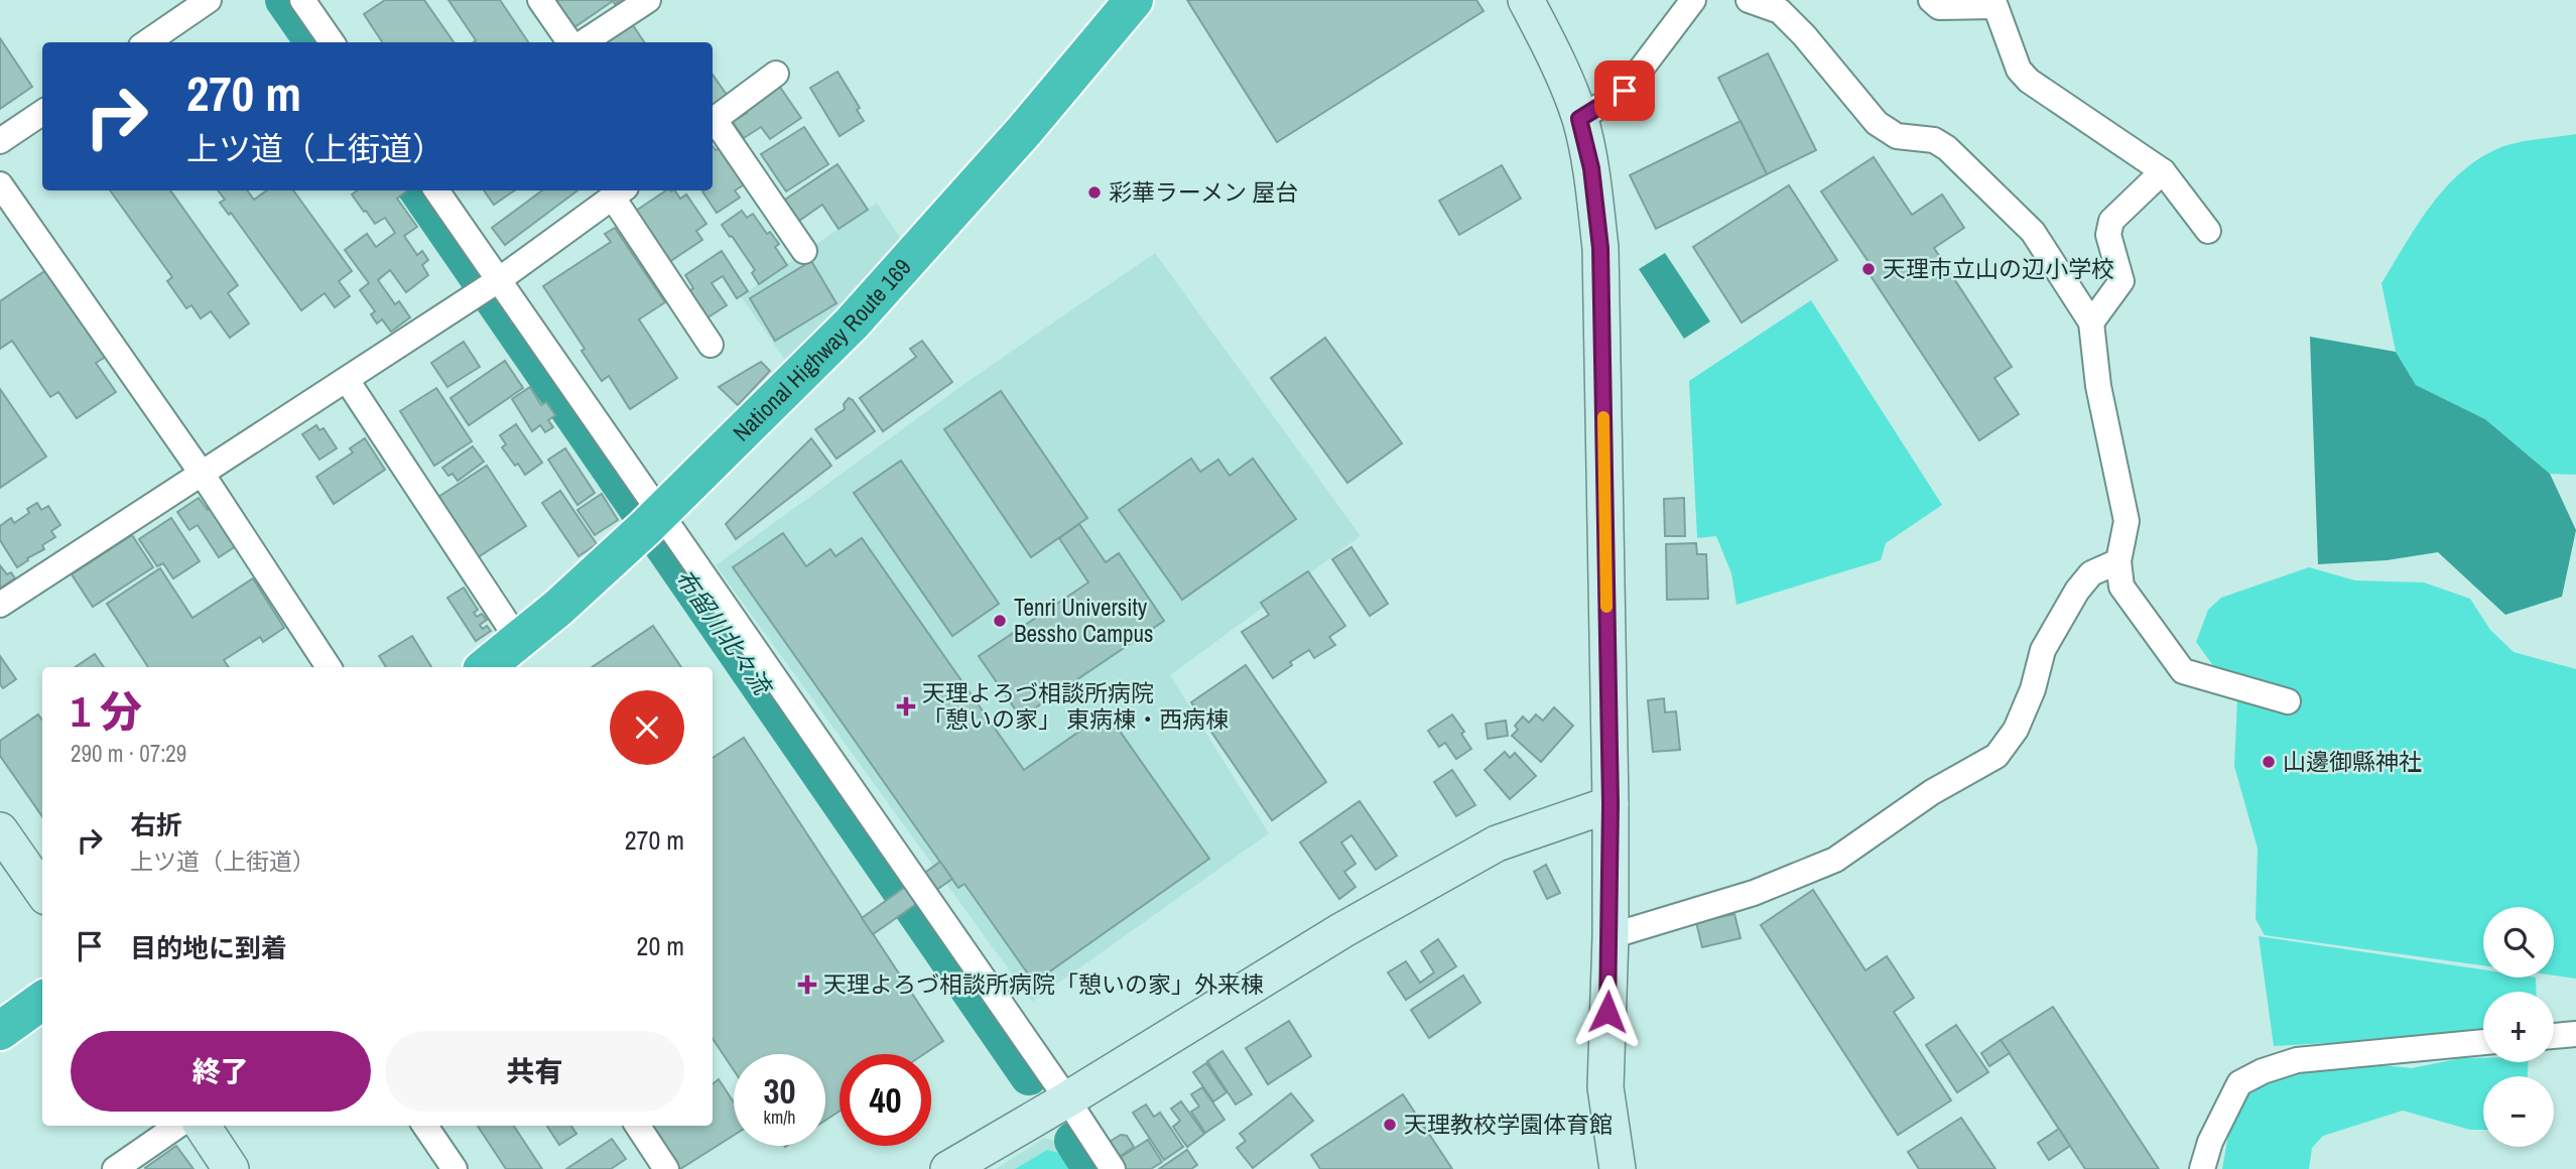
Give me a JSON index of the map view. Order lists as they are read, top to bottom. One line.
{"streets":{"highway":["National Highway Route 169"]},"water":["布留川北々流"],"places":{"other":["彩華ラーメン 屋台","天理市立山の辺小学校","Tenri University Bessho Campus","山邊御縣神社","天理教校学園体育館"],"health":["天理よろづ相談所病院 「憩いの家」 東病棟・西病棟","天理よろづ相談所病院「憩いの家」外来棟"]},"page":{"turn":["270 m","上ツ道（上街道）"],"heading":["1 分","290 m · 07:29"],"list":[{"name":"右折","note":"上ツ道（上街道）","value":"270 m"},{"name":"目的地に到着","value":"20 m"}],"map_buttons":["+","−"],"buttons":["終了","共有"],"speed":"30 km/h","limit":"40"}}
